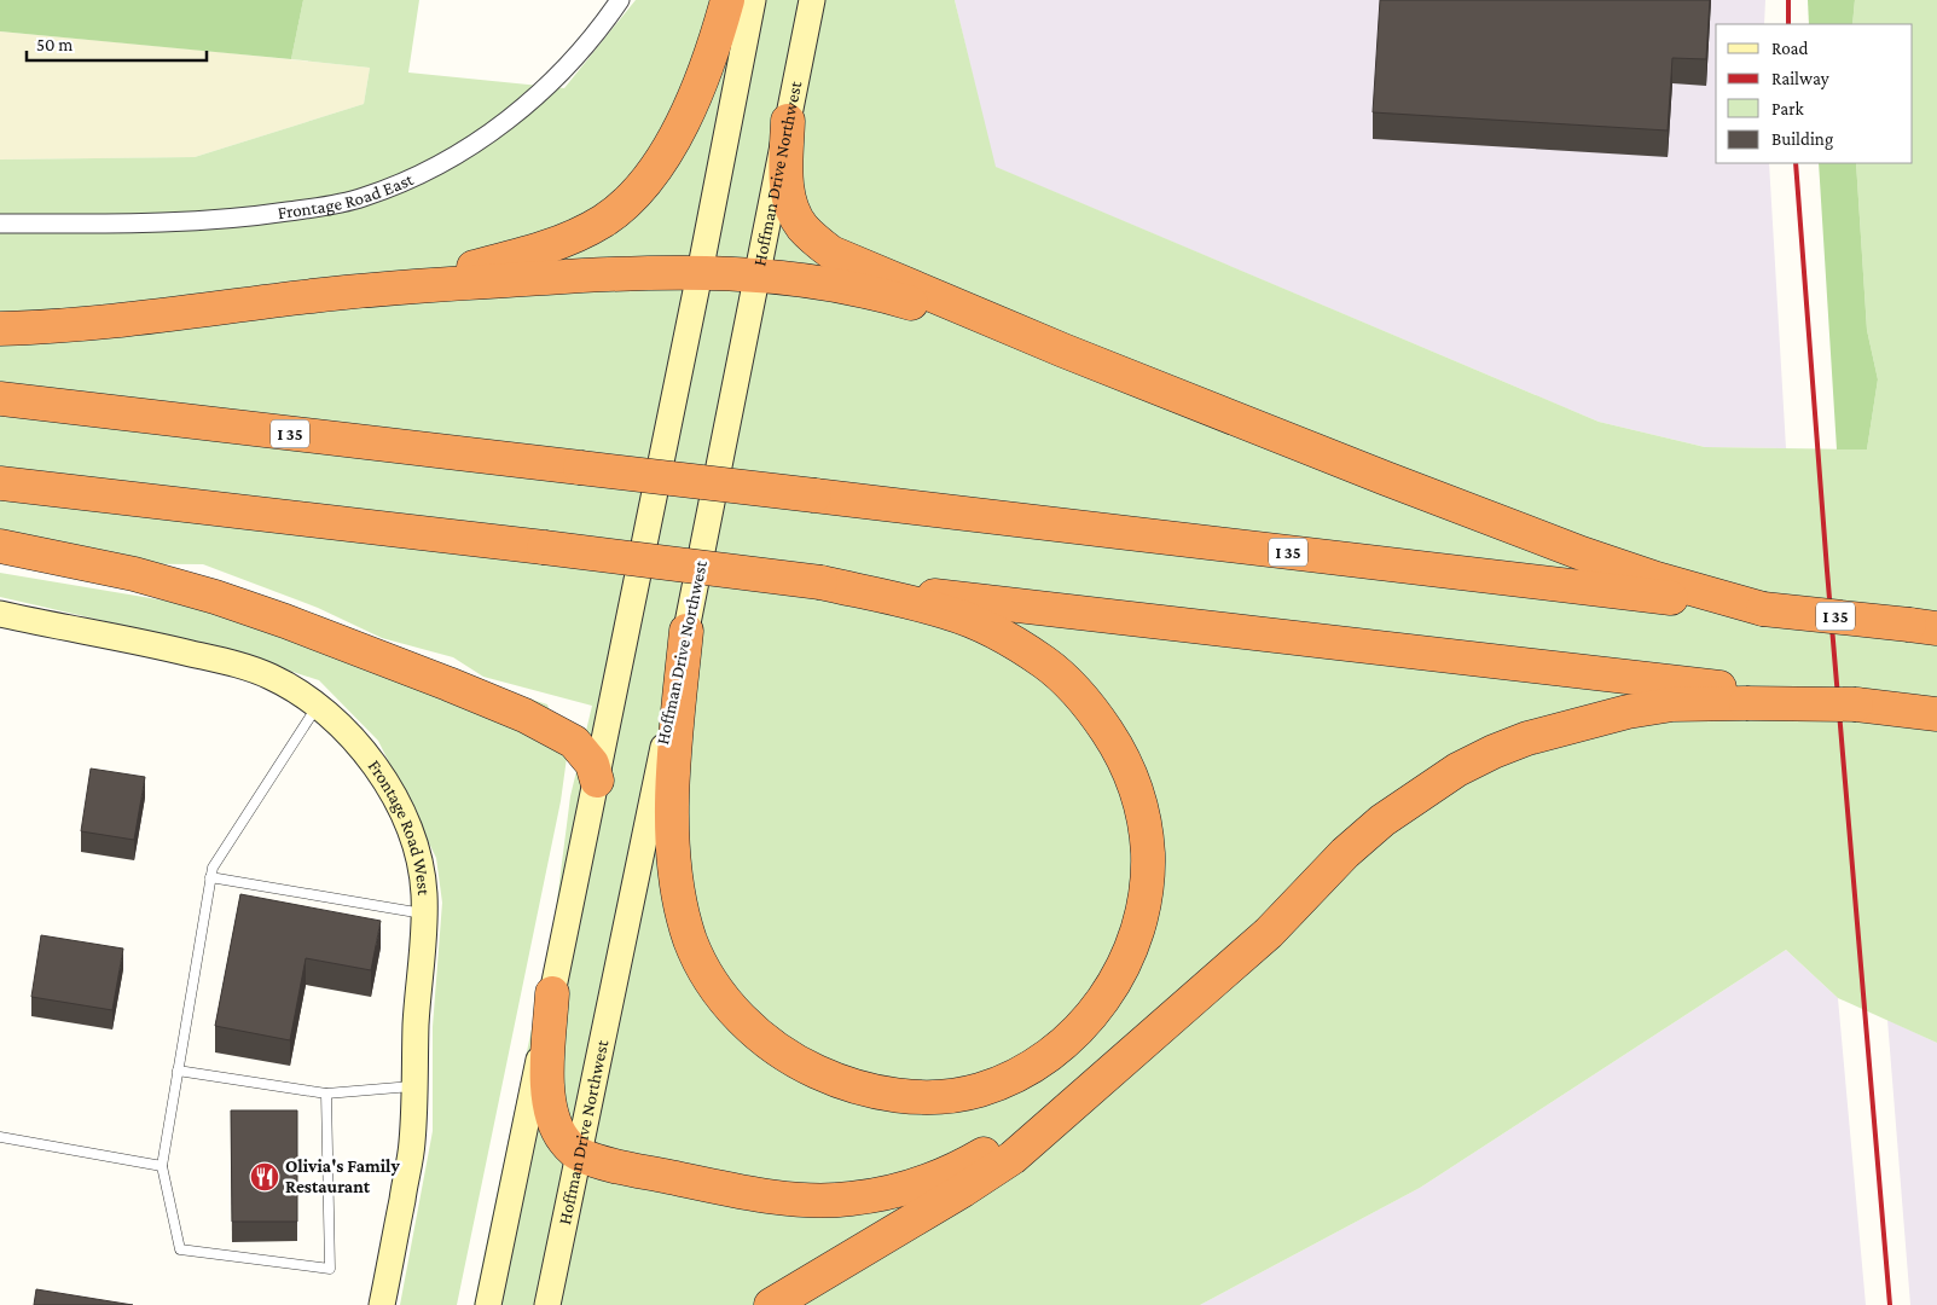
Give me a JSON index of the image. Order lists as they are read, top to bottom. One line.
{"streets":{"highway":["I 35"],"main road":["Hoffman Drive Northwest","Frontage Road West"],"street":["Frontage Road East"]},"places":{"restaurant":["Olivia's Family Restaurant"]},"legend":["Road","Railway","Park","Building"],"scale_bar":"50 m"}
